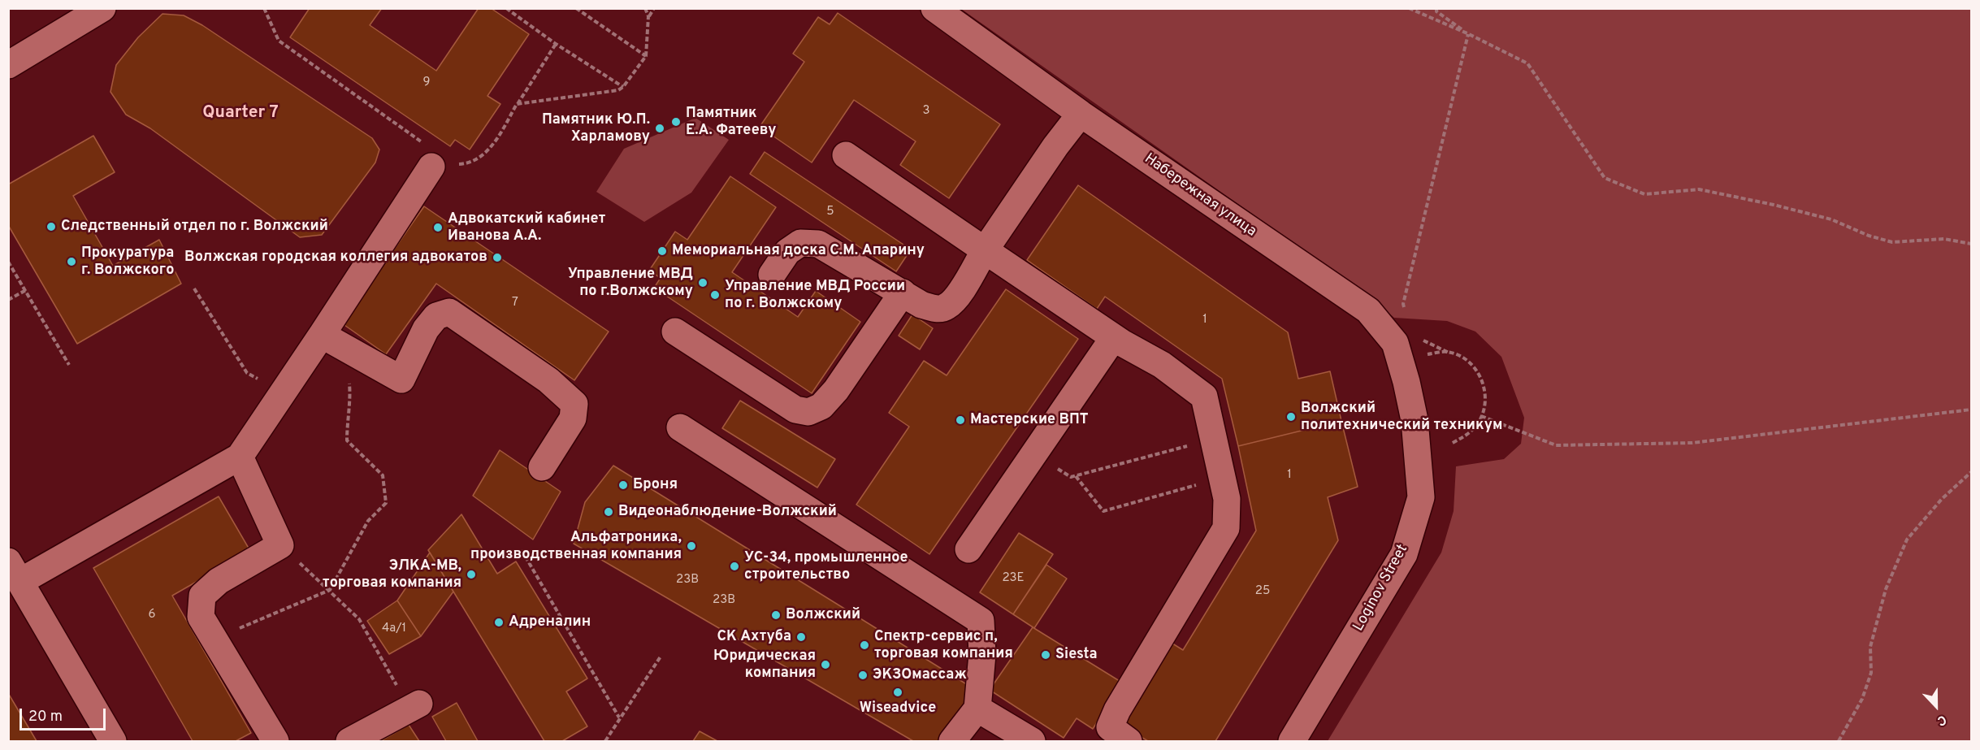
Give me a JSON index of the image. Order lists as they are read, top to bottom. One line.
{"streets":{"street":["Набережная улица","Loginov Street"]},"crossings":[["Набережная улица","Loginov Street"]],"districts":["Quarter 7"],"places":["Памятник Е.А. Фатееву","Памятник Ю.П. Харламову","Следственный отдел по г. Волжский","Адвокатский кабинет Иванова А.А.","Мемориальная доска С.М. Апарину","Волжская городская коллегия адвокатов","Прокуратура г. Волжского","Управление МВД по г.Волжскому","Управление МВД России по г. Волжскому","Волжский политехнический техникум","Мастерские ВПТ","Броня","Видеонаблюдение-Волжский","Альфатроника, производственная компания","УС-34, промышленное строительство","ЭЛКА-МВ, торговая компания","Волжский","Адреналин","СК Ахтуба","Спектр-сервис п, торговая компания","Siesta","Юридическая компания","ЭКЗОмассаж","Wiseadvice"],"house_numbers":["9","3","5","7","1","1","23Е","23В","25","23В","6","4а/1"],"scale_bar":"20 m","north":"bottom"}
